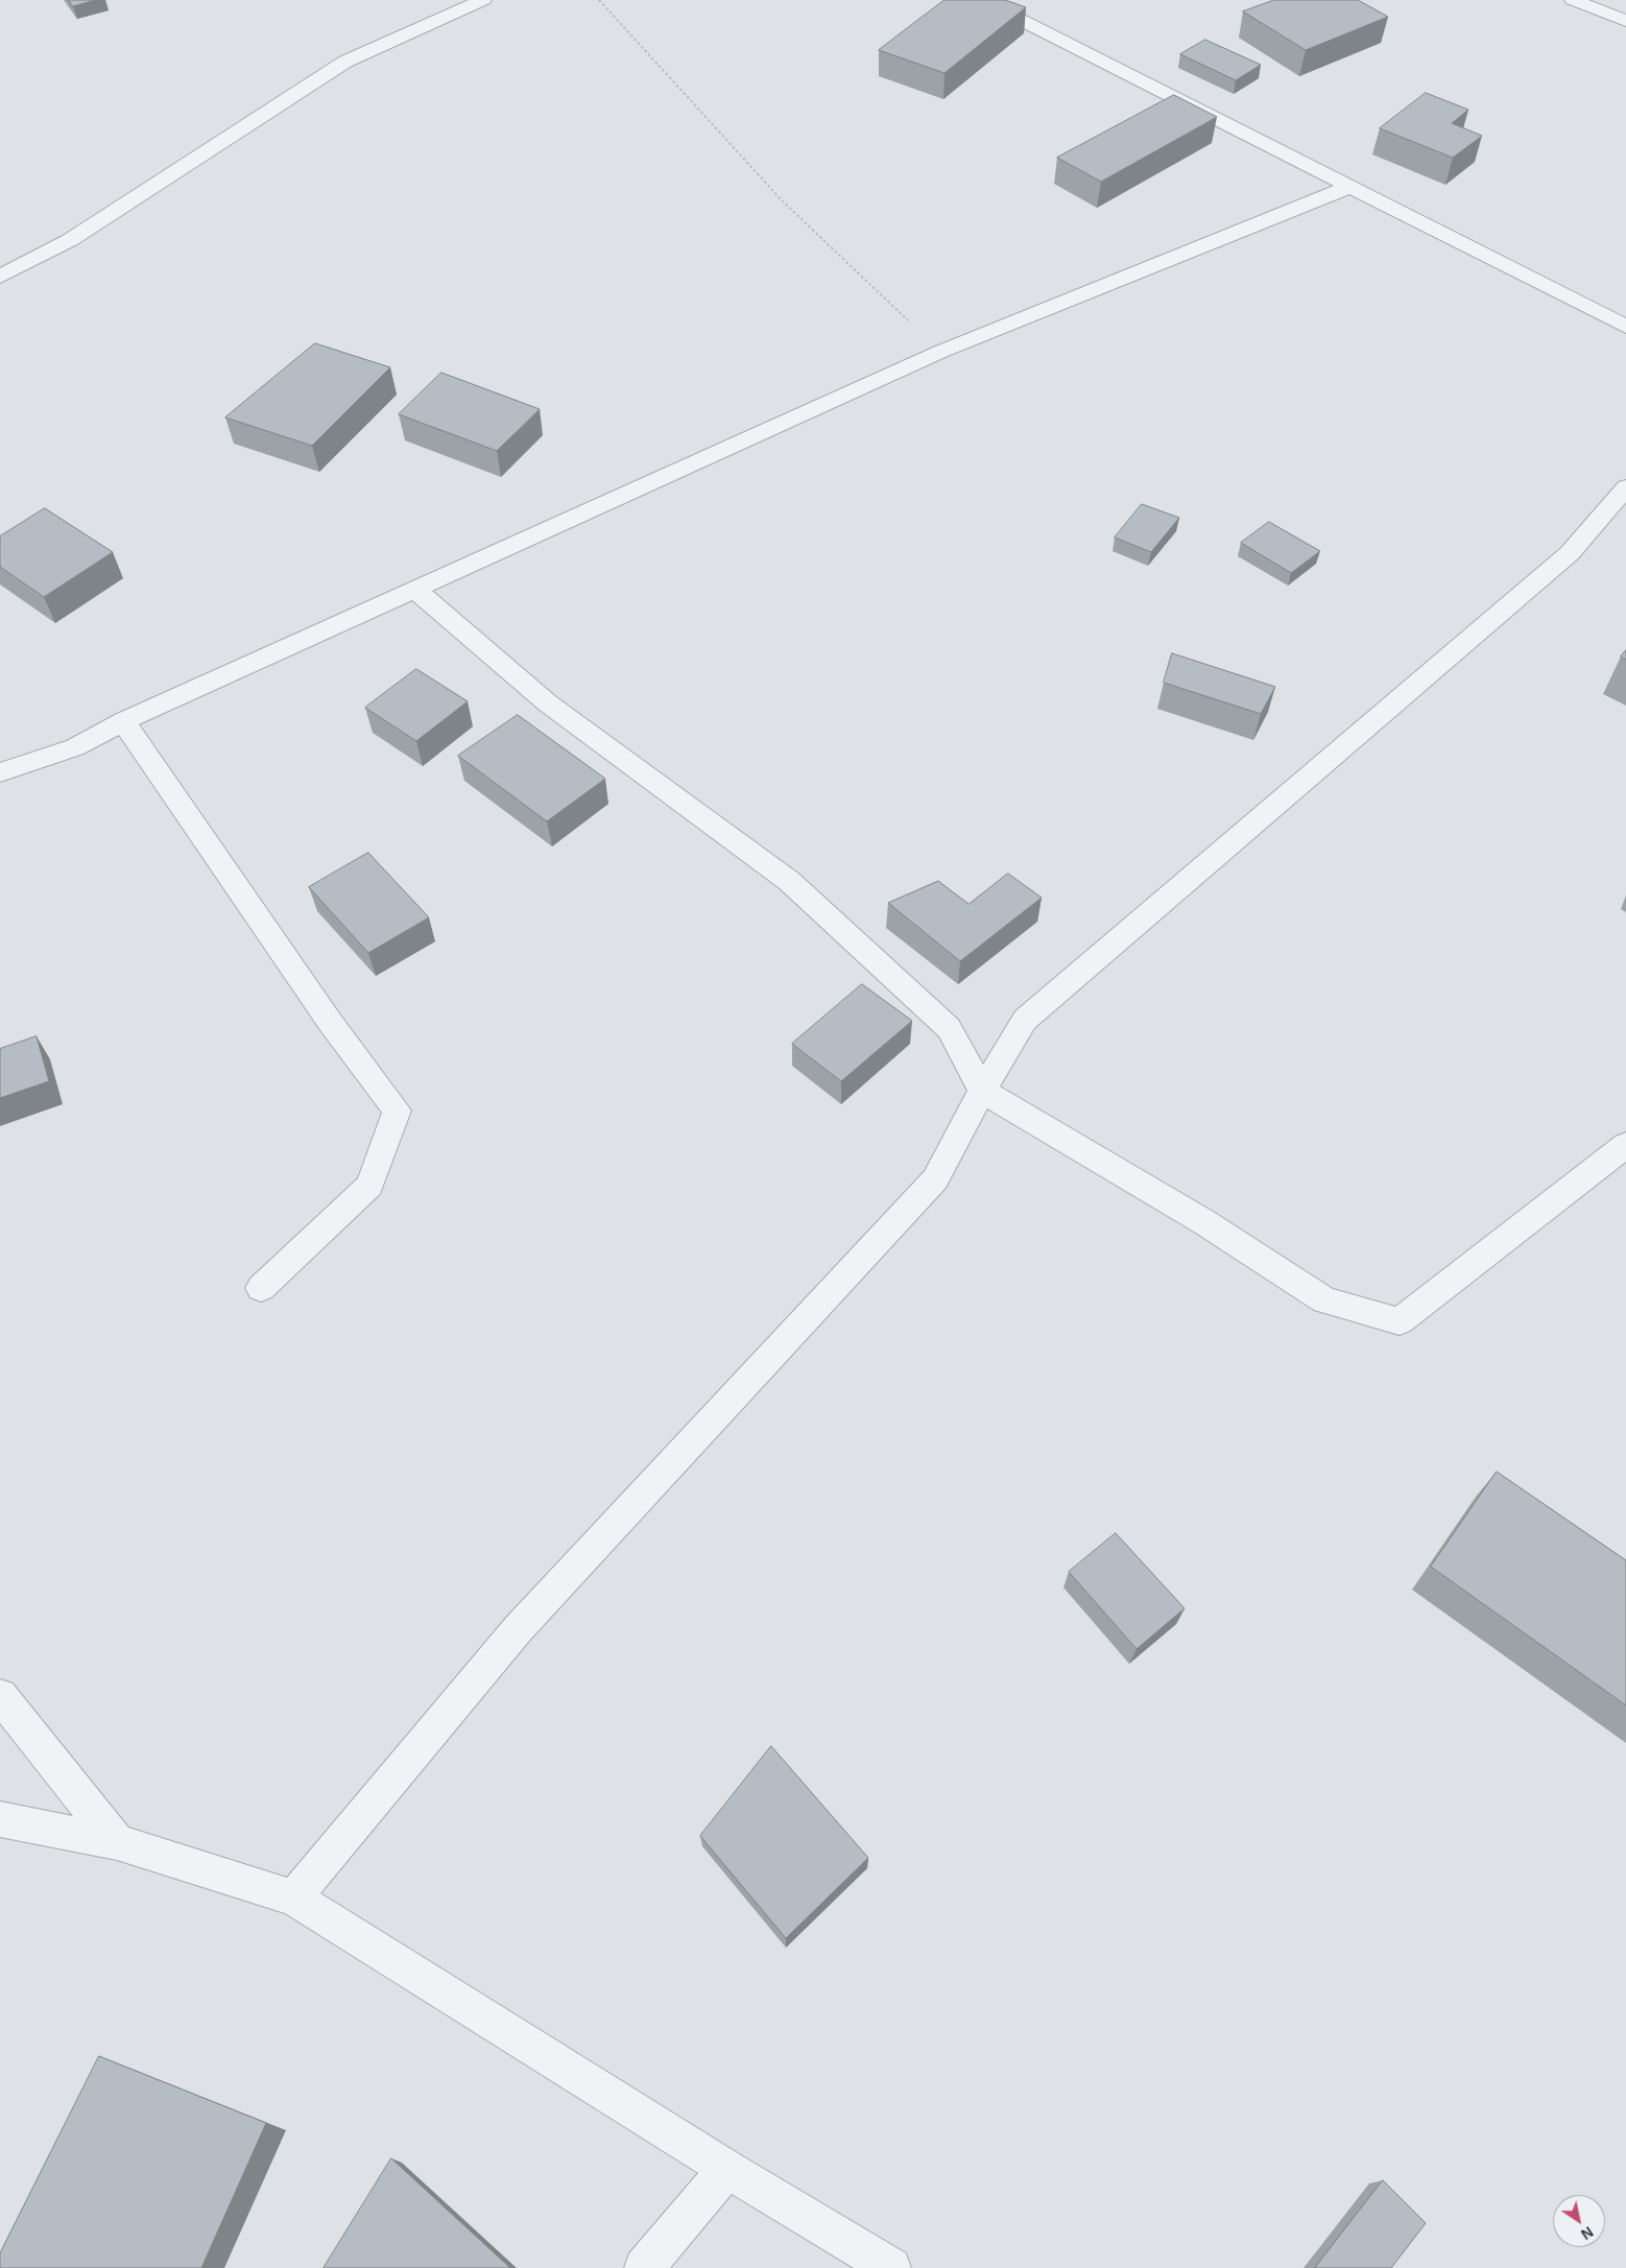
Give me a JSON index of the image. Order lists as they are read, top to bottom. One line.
{"north":"bottom right"}
